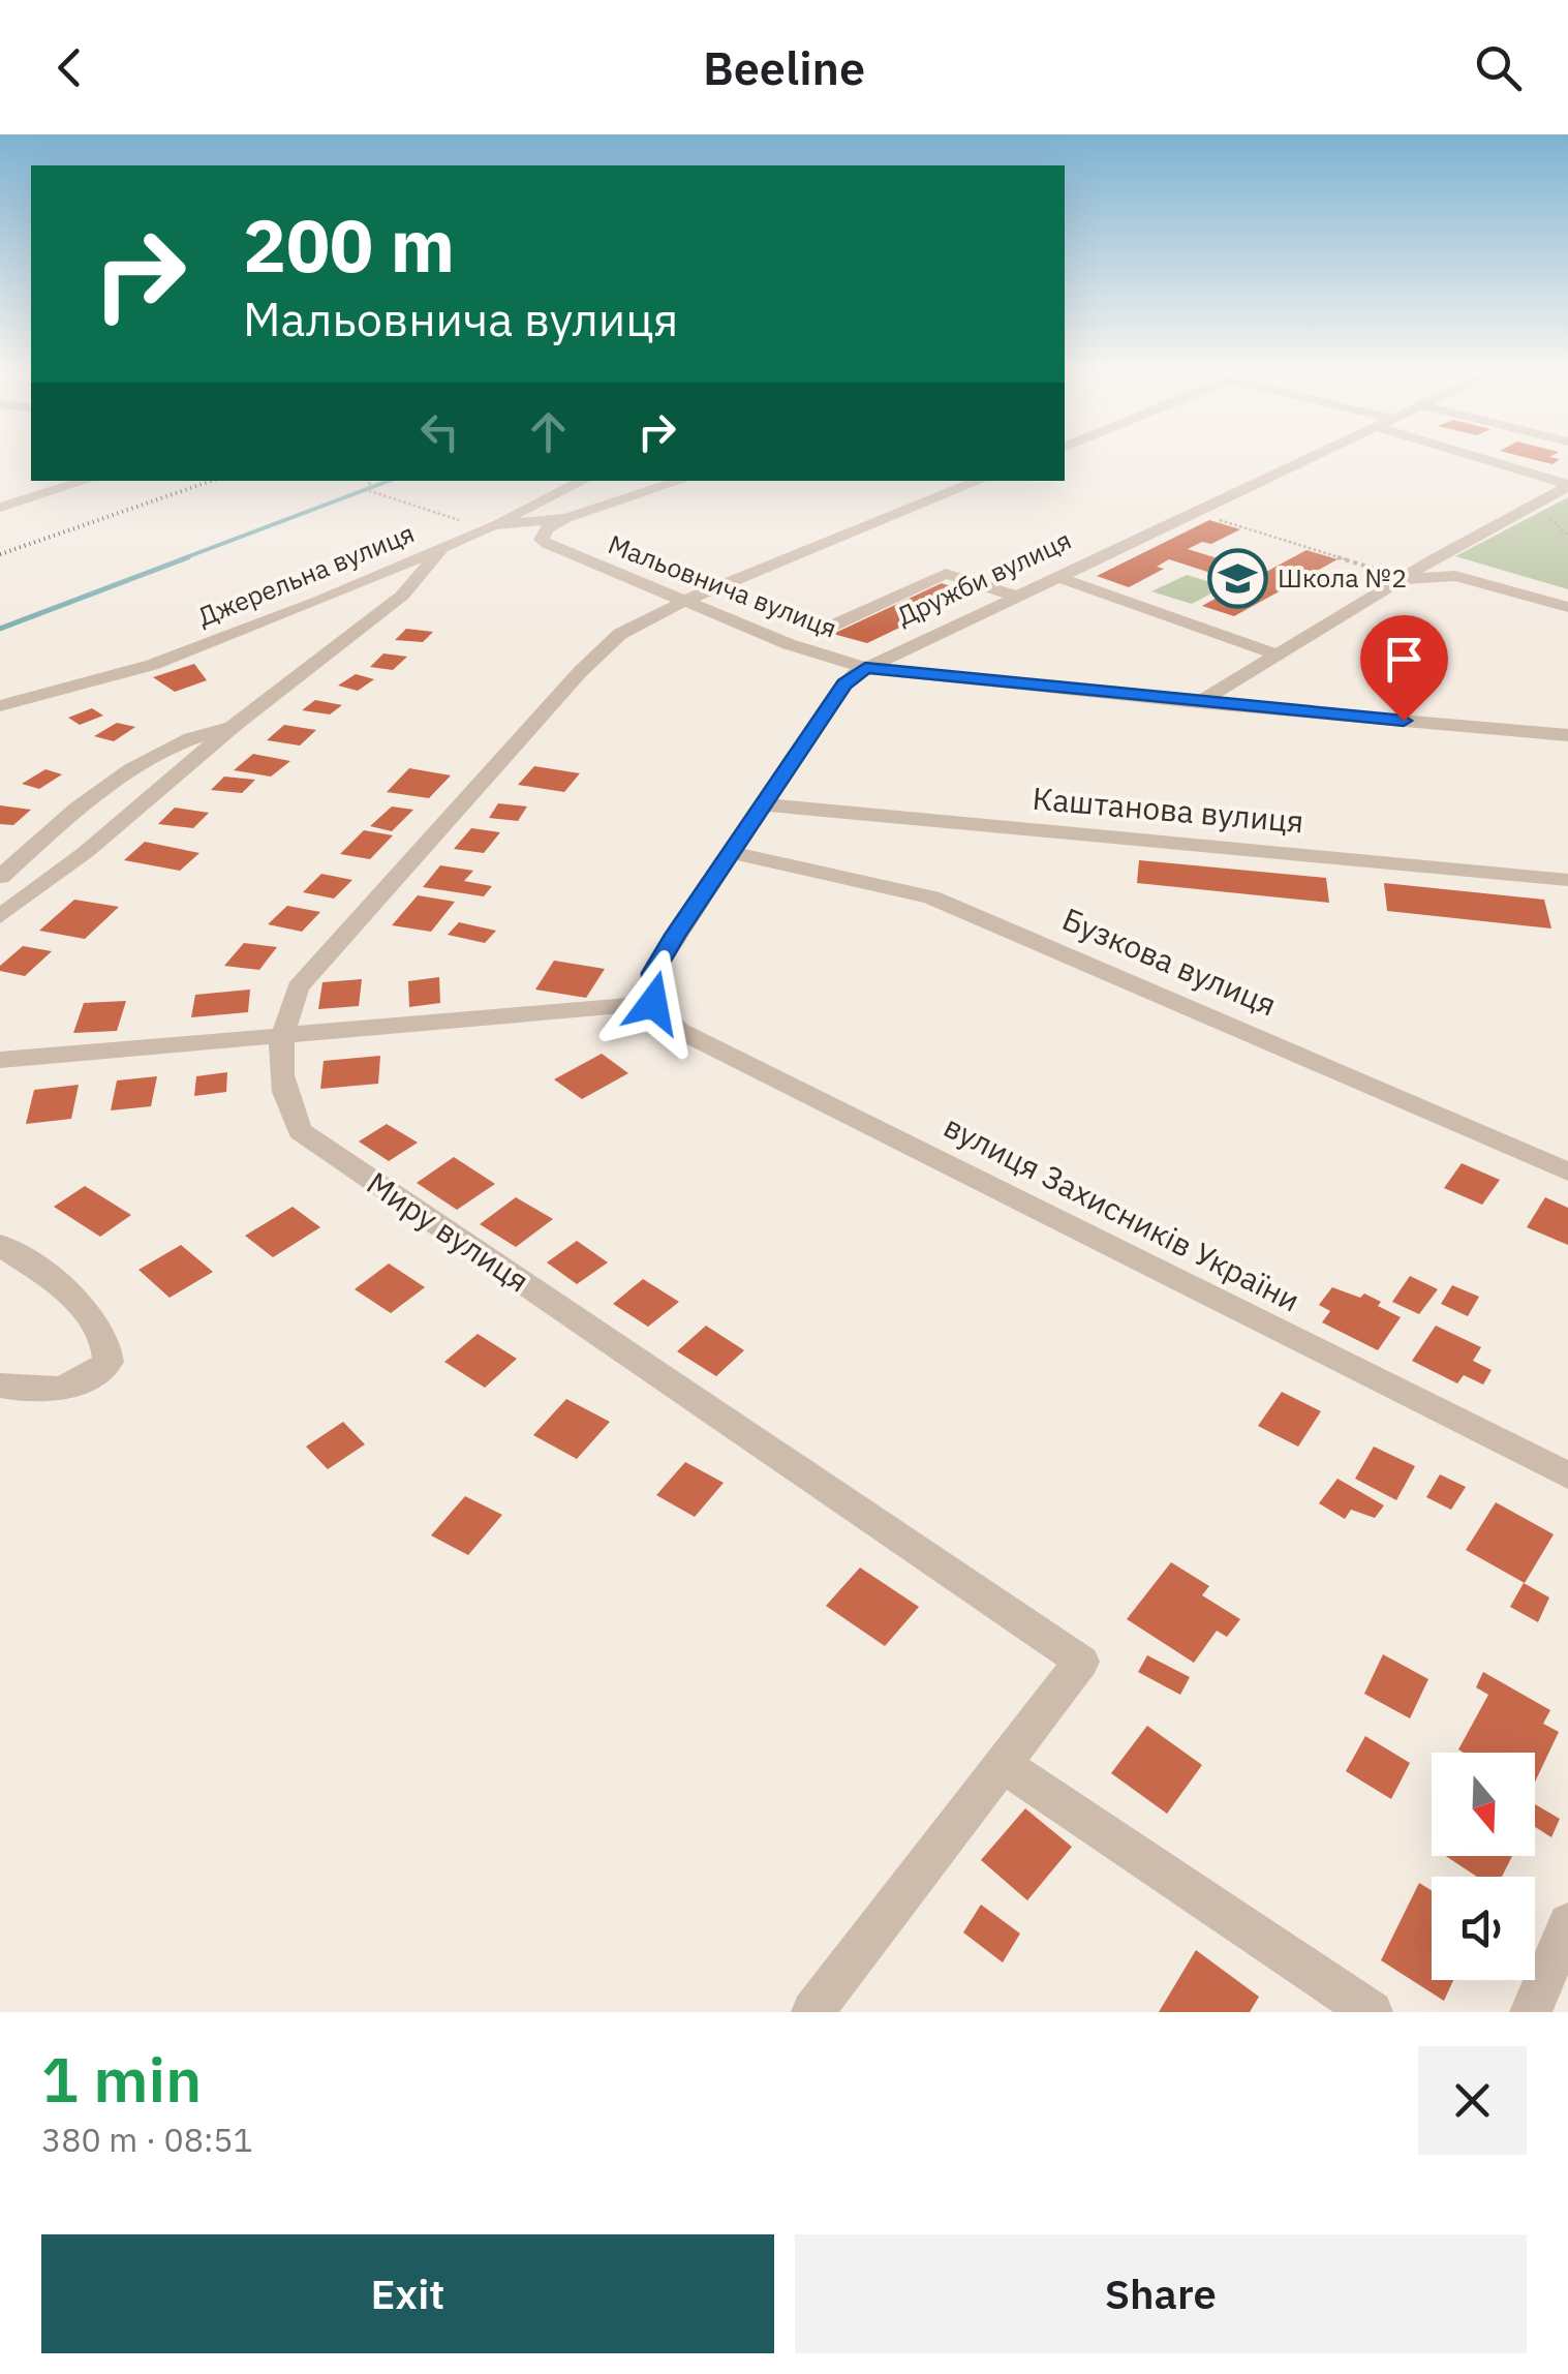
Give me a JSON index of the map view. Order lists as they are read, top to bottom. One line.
{"streets":{"street":["Джерельна вулиця","Дружби вулиця","Мальовнича вулиця","Каштанова вулиця","Бузкова вулиця","вулиця Захисників України","Миру вулиця"]},"crossings":[["Джерельна вулиця","Мальовнича вулиця"],["Дружби вулиця","Мальовнича вулиця"],["Дружби вулиця","Каштанова вулиця"],["Дружби вулиця","Бузкова вулиця"],["Дружби вулиця","вулиця Захисників України"],["Мальовнича вулиця","Миру вулиця"]],"places":{"school or university":["Школа №2"]},"north":"bottom","page":{"header":"Beeline","turn":["200 m","Мальовнича вулиця"],"heading":["1 min","380 m · 08:51"],"buttons":["Exit","Share"]}}
